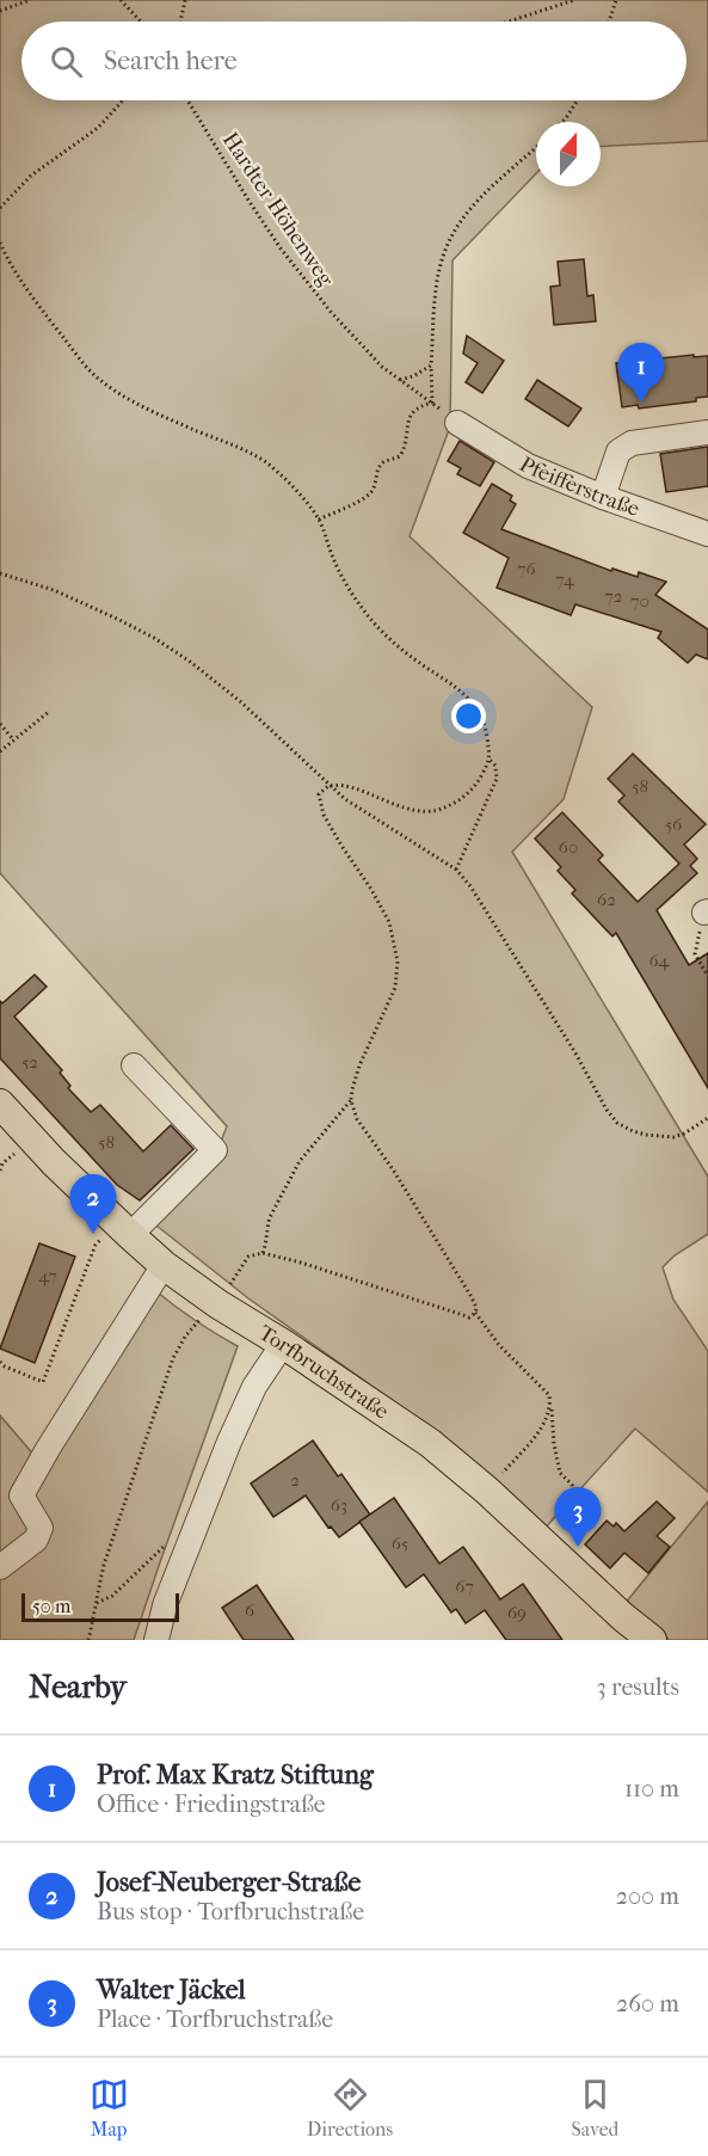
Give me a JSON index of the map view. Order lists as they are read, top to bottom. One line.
{"streets":{"main road":["Torfbruchstraße"],"street":["Pfeifferstraße"],"path":["Hardter Höhenweg"]},"crossings":[["Hardter Höhenweg","Pfeifferstraße"]],"house_numbers":["76","74","72","70","58","56","60","62","64","52","58","47","2","63","65","67","6","69"],"scale_bar":"50 m","north":"top","page":{"search":"Search here","pins":["1","2","3"],"scale":"50 m","heading":["Nearby","3 results"],"list":[{"mark":"1","name":"Prof. Max Kratz Stiftung","note":"Office · Friedingstraße","value":"110 m"},{"mark":"2","name":"Josef-Neuberger-Straße","note":"Bus stop · Torfbruchstraße","value":"200 m"},{"mark":"3","name":"Walter Jäckel","note":"Place · Torfbruchstraße","value":"260 m"}],"nav":["Map","Directions","Saved"]}}
